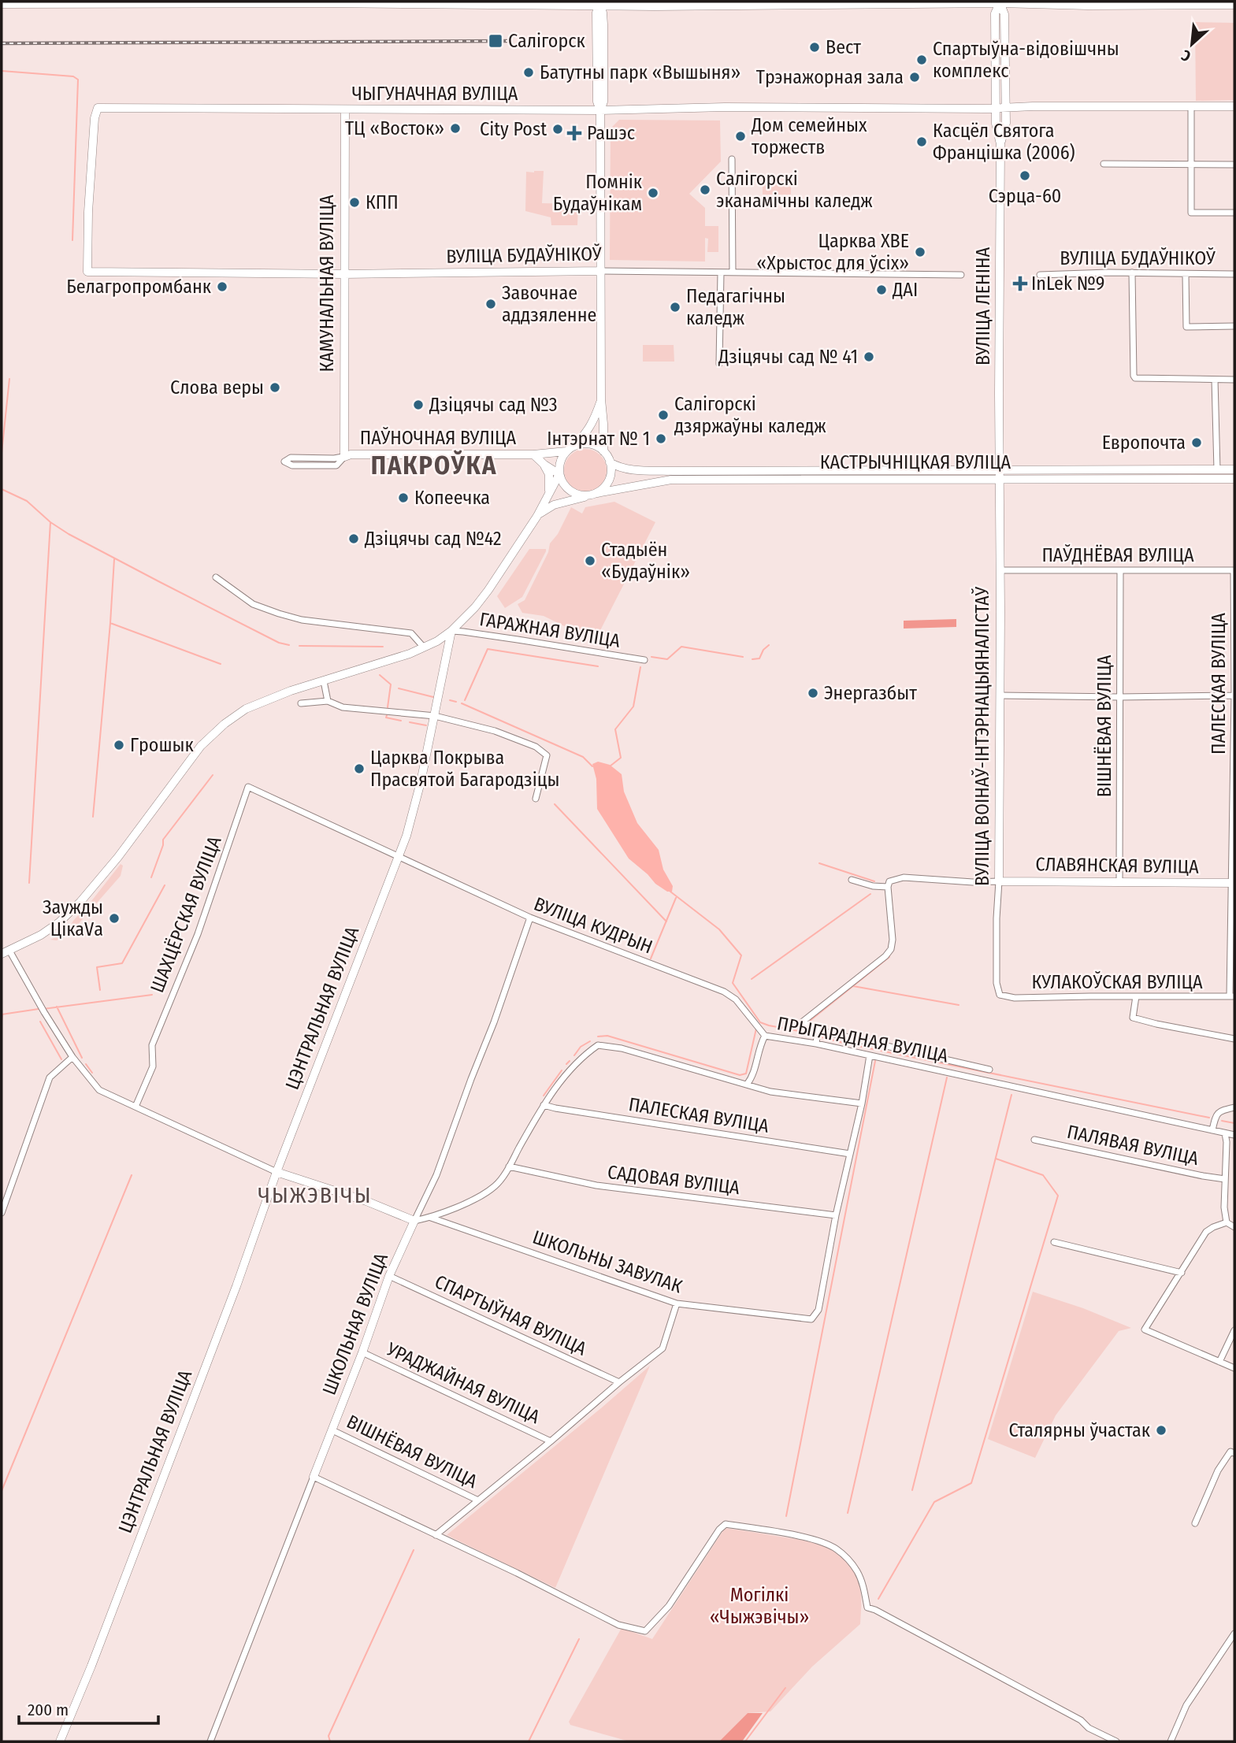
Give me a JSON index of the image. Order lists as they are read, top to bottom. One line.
{"streets":{"main road":["ЧЫГУНАЧНАЯ ВУЛІЦА","ВУЛІЦА БУДАЎНІКОЎ","КАМУНАЛЬНАЯ ВУЛІЦА","ВУЛІЦА ЛЕНІНА","ПАЎНОЧНАЯ ВУЛІЦА","КАСТРЫЧНІЦКАЯ ВУЛІЦА","ВУЛІЦА ВОІНАЎ-ІНТЭРНАЦЫЯНАЛІСТАЎ","СЛАВЯНСКАЯ ВУЛІЦА","ЦЭНТРАЛЬНАЯ ВУЛІЦА","ШКОЛЬНАЯ ВУЛІЦА"],"street":["ПАЎДНЁВАЯ ВУЛІЦА","ГАРАЖНАЯ ВУЛІЦА","ПАЛЕСКАЯ ВУЛІЦА","ВІШНЁВАЯ ВУЛІЦА","ШАХЦЁРСКАЯ ВУЛІЦА","ВУЛІЦА КУДРЫН","КУЛАКОЎСКАЯ ВУЛІЦА","ПРЫГАРАДНАЯ ВУЛІЦА","ПАЛЯВАЯ ВУЛІЦА","САДОВАЯ ВУЛІЦА","ШКОЛЬНЫ ЗАВУЛАК","СПАРТЫЎНАЯ ВУЛІЦА","УРАДЖАЙНАЯ ВУЛІЦА"]},"crossings":[["ЧЫГУНАЧНАЯ ВУЛІЦА","ВУЛІЦА БУДАЎНІКОЎ"],["ЧЫГУНАЧНАЯ ВУЛІЦА","КАМУНАЛЬНАЯ ВУЛІЦА"],["ЧЫГУНАЧНАЯ ВУЛІЦА","ВУЛІЦА ЛЕНІНА"],["ВУЛІЦА БУДАЎНІКОЎ","КАМУНАЛЬНАЯ ВУЛІЦА"],["КАМУНАЛЬНАЯ ВУЛІЦА","ПАЎНОЧНАЯ ВУЛІЦА"],["ВУЛІЦА ЛЕНІНА","КАСТРЫЧНІЦКАЯ ВУЛІЦА"],["ВУЛІЦА ЛЕНІНА","ВУЛІЦА ВОІНАЎ-ІНТЭРНАЦЫЯНАЛІСТАЎ"],["ПАЎНОЧНАЯ ВУЛІЦА","КАСТРЫЧНІЦКАЯ ВУЛІЦА"],["КАСТРЫЧНІЦКАЯ ВУЛІЦА","ВУЛІЦА ВОІНАЎ-ІНТЭРНАЦЫЯНАЛІСТАЎ"],["ПАЎДНЁВАЯ ВУЛІЦА","ПАЛЕСКАЯ ВУЛІЦА"],["ПАЎДНЁВАЯ ВУЛІЦА","ВІШНЁВАЯ ВУЛІЦА"],["ПАЎДНЁВАЯ ВУЛІЦА","ВУЛІЦА ВОІНАЎ-ІНТЭРНАЦЫЯНАЛІСТАЎ"],["ГАРАЖНАЯ ВУЛІЦА","ЦЭНТРАЛЬНАЯ ВУЛІЦА"],["ПАЛЕСКАЯ ВУЛІЦА","СЛАВЯНСКАЯ ВУЛІЦА"],["ПАЛЕСКАЯ ВУЛІЦА","КУЛАКОЎСКАЯ ВУЛІЦА"],["ВІШНЁВАЯ ВУЛІЦА","СЛАВЯНСКАЯ ВУЛІЦА"],["ВІШНЁВАЯ ВУЛІЦА","ШКОЛЬНАЯ ВУЛІЦА"],["ВУЛІЦА ВОІНАЎ-ІНТЭРНАЦЫЯНАЛІСТАЎ","СЛАВЯНСКАЯ ВУЛІЦА"],["ВУЛІЦА ВОІНАЎ-ІНТЭРНАЦЫЯНАЛІСТАЎ","КУЛАКОЎСКАЯ ВУЛІЦА"],["ШАХЦЁРСКАЯ ВУЛІЦА","ВУЛІЦА КУДРЫН"],["ШАХЦЁРСКАЯ ВУЛІЦА","ЦЭНТРАЛЬНАЯ ВУЛІЦА"],["ВУЛІЦА КУДРЫН","ЦЭНТРАЛЬНАЯ ВУЛІЦА"],["ВУЛІЦА КУДРЫН","ПРЫГАРАДНАЯ ВУЛІЦА"],["ВУЛІЦА КУДРЫН","ШКОЛЬНАЯ ВУЛІЦА"],["САДОВАЯ ВУЛІЦА","ШКОЛЬНЫ ЗАВУЛАК"],["СПАРТЫЎНАЯ ВУЛІЦА","ШКОЛЬНАЯ ВУЛІЦА"],["ШКОЛЬНАЯ ВУЛІЦА","УРАДЖАЙНАЯ ВУЛІЦА"]],"districts":["ПАКРОЎКА","ЧЫЖЭВІЧЫ"],"parks":["Могілкі «Чыжэвічы»"],"places":{"transit":["Салігорск"],"other":["Вест","Спартыўна-відовішчны комплекс","Батутны парк «Вышыня»","Трэнажорная зала","ТЦ «Восток»","City Post","Дом семейных торжеств","Касцёл Святога Францішка (2006)","Сэрца-60","Салігорскі эканамічны каледж","Помнік Будаўнікам","КПП","Царква ХВЕ «Хрыстос для ўсіх»","Белагропромбанк","ДАІ","Завочнае аддзяленне","Педагагічны каледж","Дзіцячы сад № 41","Слова веры","Дзіцячы сад №3","Салігорскі дзяржаўны каледж","Інтэрнат № 1","Европочта","Копеечка","Дзіцячы сад №42","Стадыён «Будаўнік»","Энергазбыт","Грошык","Царква Покрыва Прасвятой Багародзіцы","Заужды ЦікаVа","Сталярны ўчастак"],"health":["Рашэс","InLek №9"]},"scale_bar":"200 m","north":"bottom left"}
